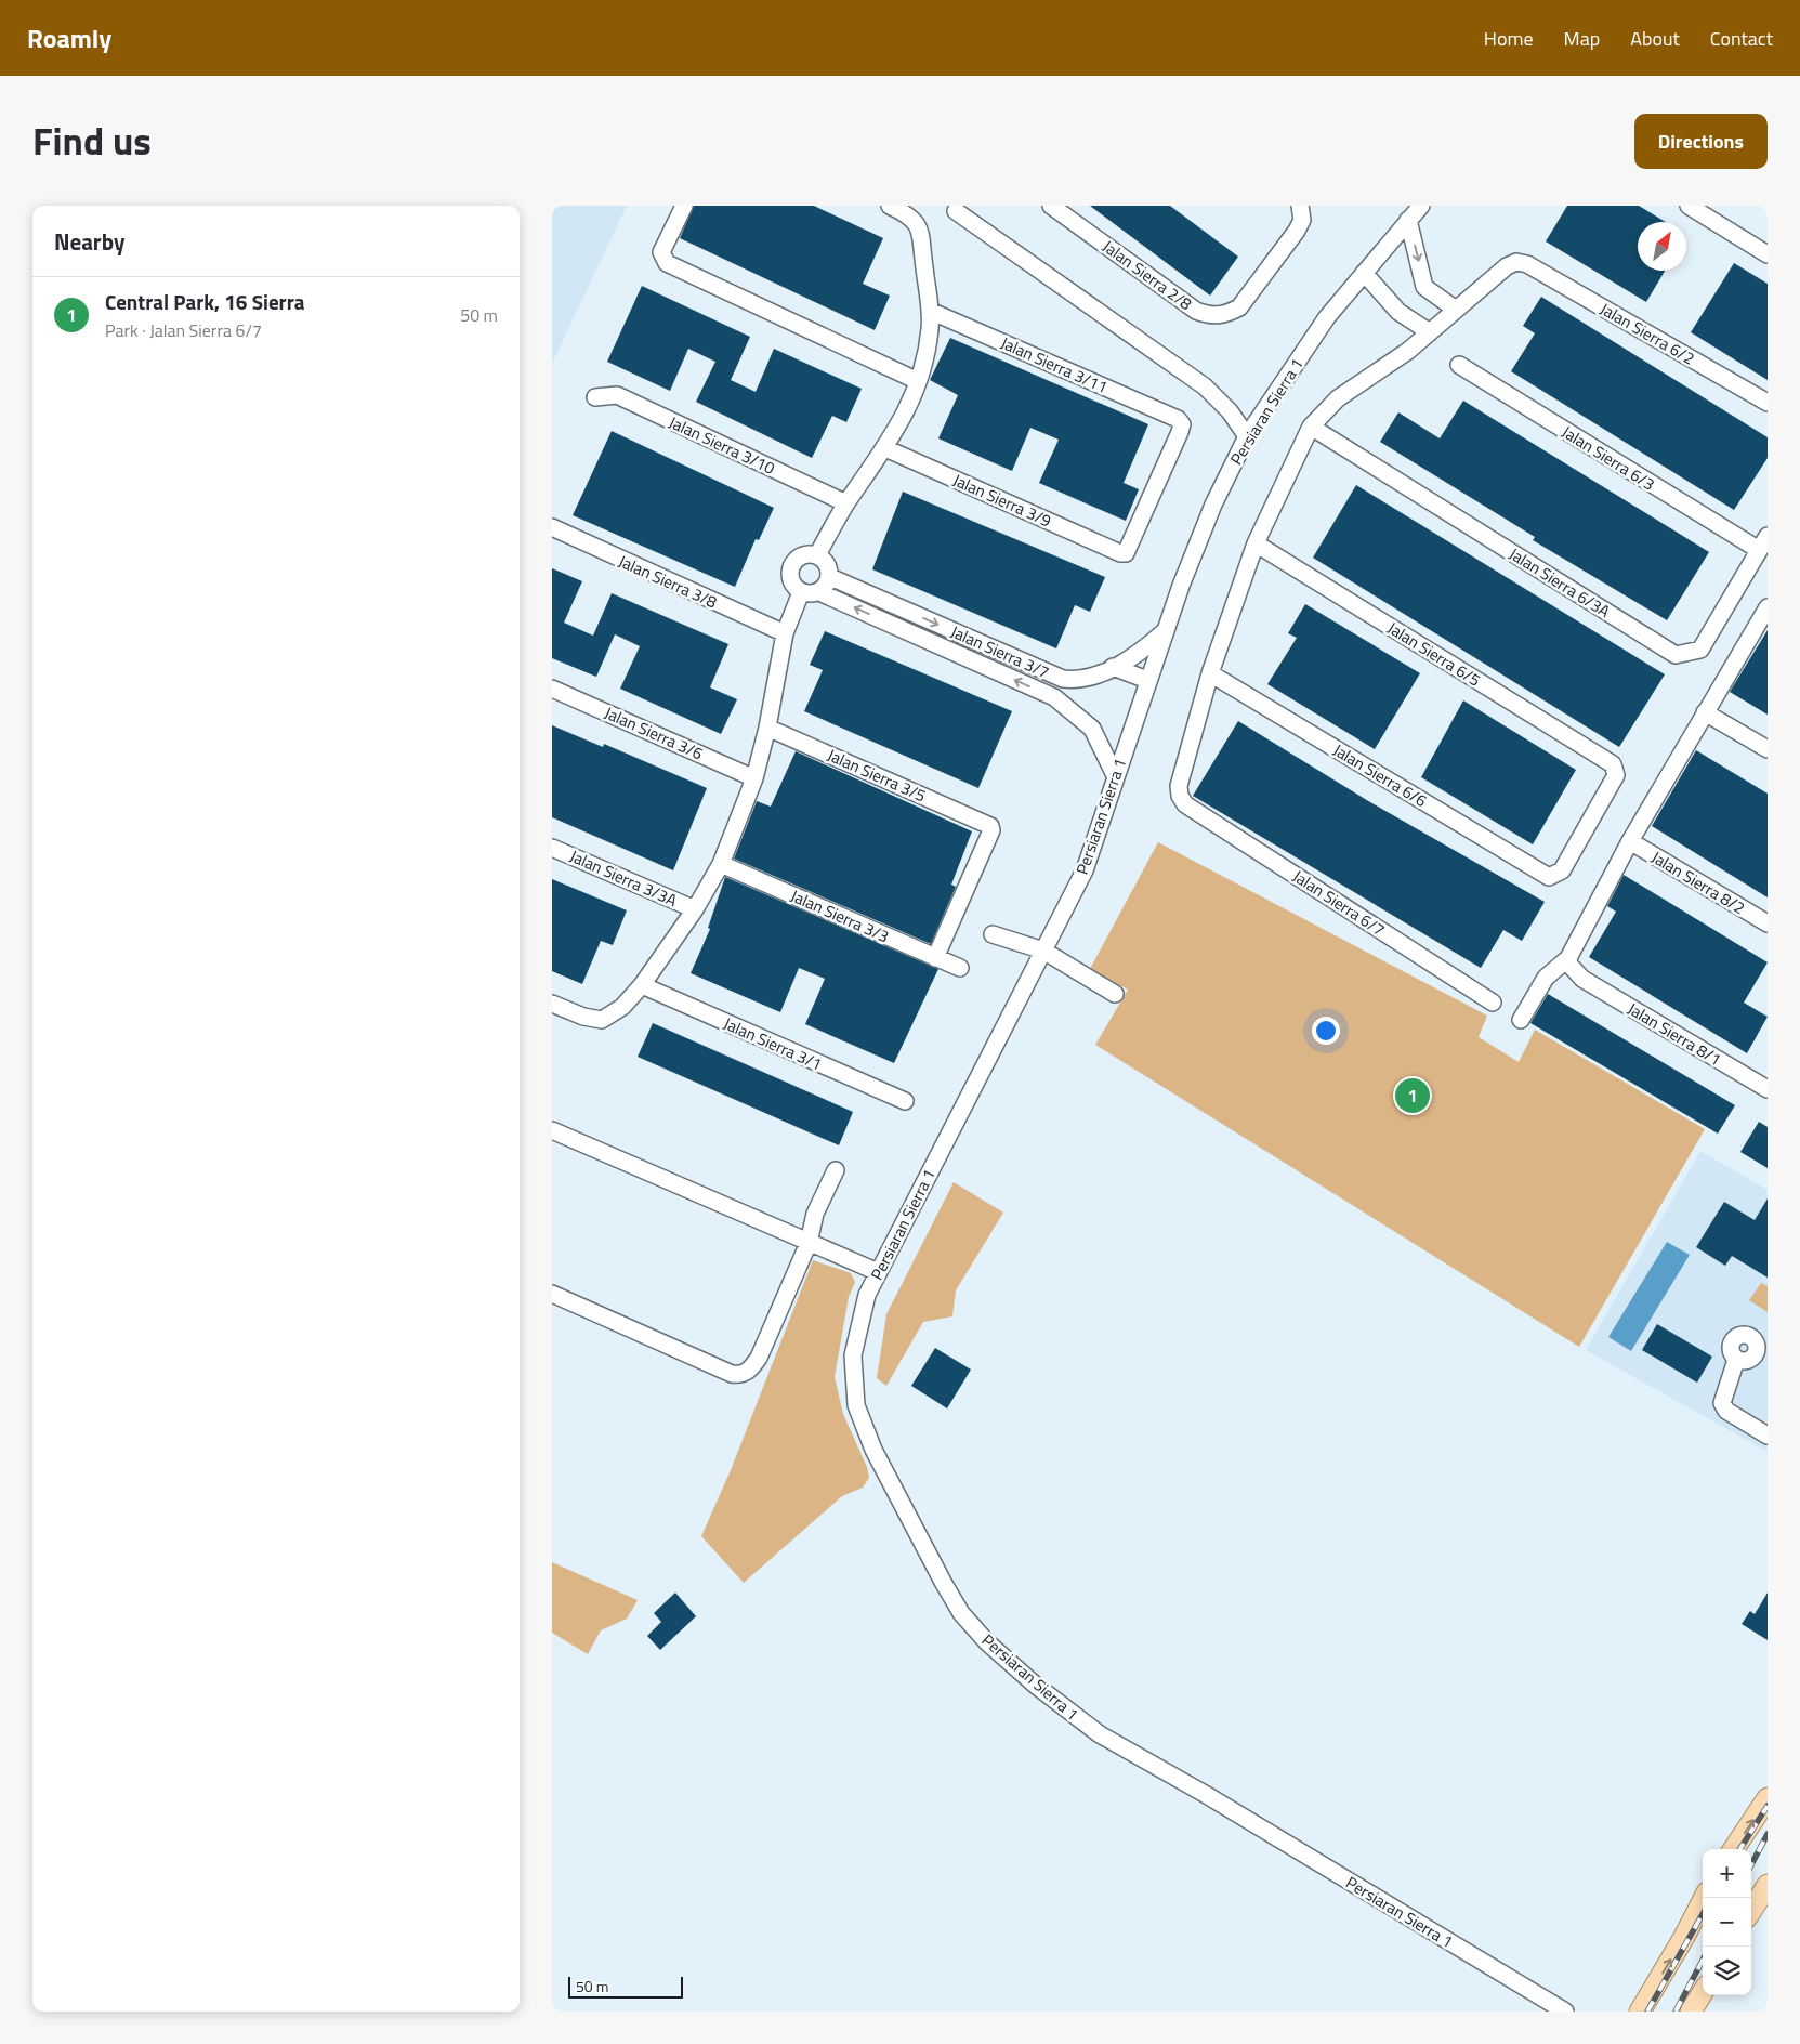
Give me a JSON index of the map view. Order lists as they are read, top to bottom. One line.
{"streets":{"street":["Jalan Sierra 2/8","Jalan Sierra 6/2","Jalan Sierra 3/11","Persiaran Sierra 1","Jalan Sierra 3/10","Jalan Sierra 6/3","Jalan Sierra 3/9","Jalan Sierra 3/8","Jalan Sierra 6/3A","Jalan Sierra 3/7","Jalan Sierra 6/5","Jalan Sierra 3/6","Jalan Sierra 3/5","Jalan Sierra 6/6","Jalan Sierra 3/3A","Jalan Sierra 8/2","Jalan Sierra 6/7","Jalan Sierra 3/3","Jalan Sierra 8/1","Jalan Sierra 3/1"]},"crossings":[["Jalan Sierra 3/11","Jalan Sierra 3/9"],["Persiaran Sierra 1","Jalan Sierra 3/7"],["Jalan Sierra 6/3","Jalan Sierra 6/3A"],["Jalan Sierra 6/5","Jalan Sierra 6/6"],["Jalan Sierra 3/5","Jalan Sierra 3/3"],["Jalan Sierra 6/6","Jalan Sierra 6/7"]],"scale_bar":"50 m","north":"top right","page":{"header":"Roamly","nav":["Home","Map","About","Contact"],"title":"Find us","buttons":"Directions","heading":"Nearby","list":[{"mark":"1","name":"Central Park, 16 Sierra","note":"Park · Jalan Sierra 6/7","value":"50 m"}],"pins":"1","map_buttons":["+","−"],"scale":"50 m"}}
